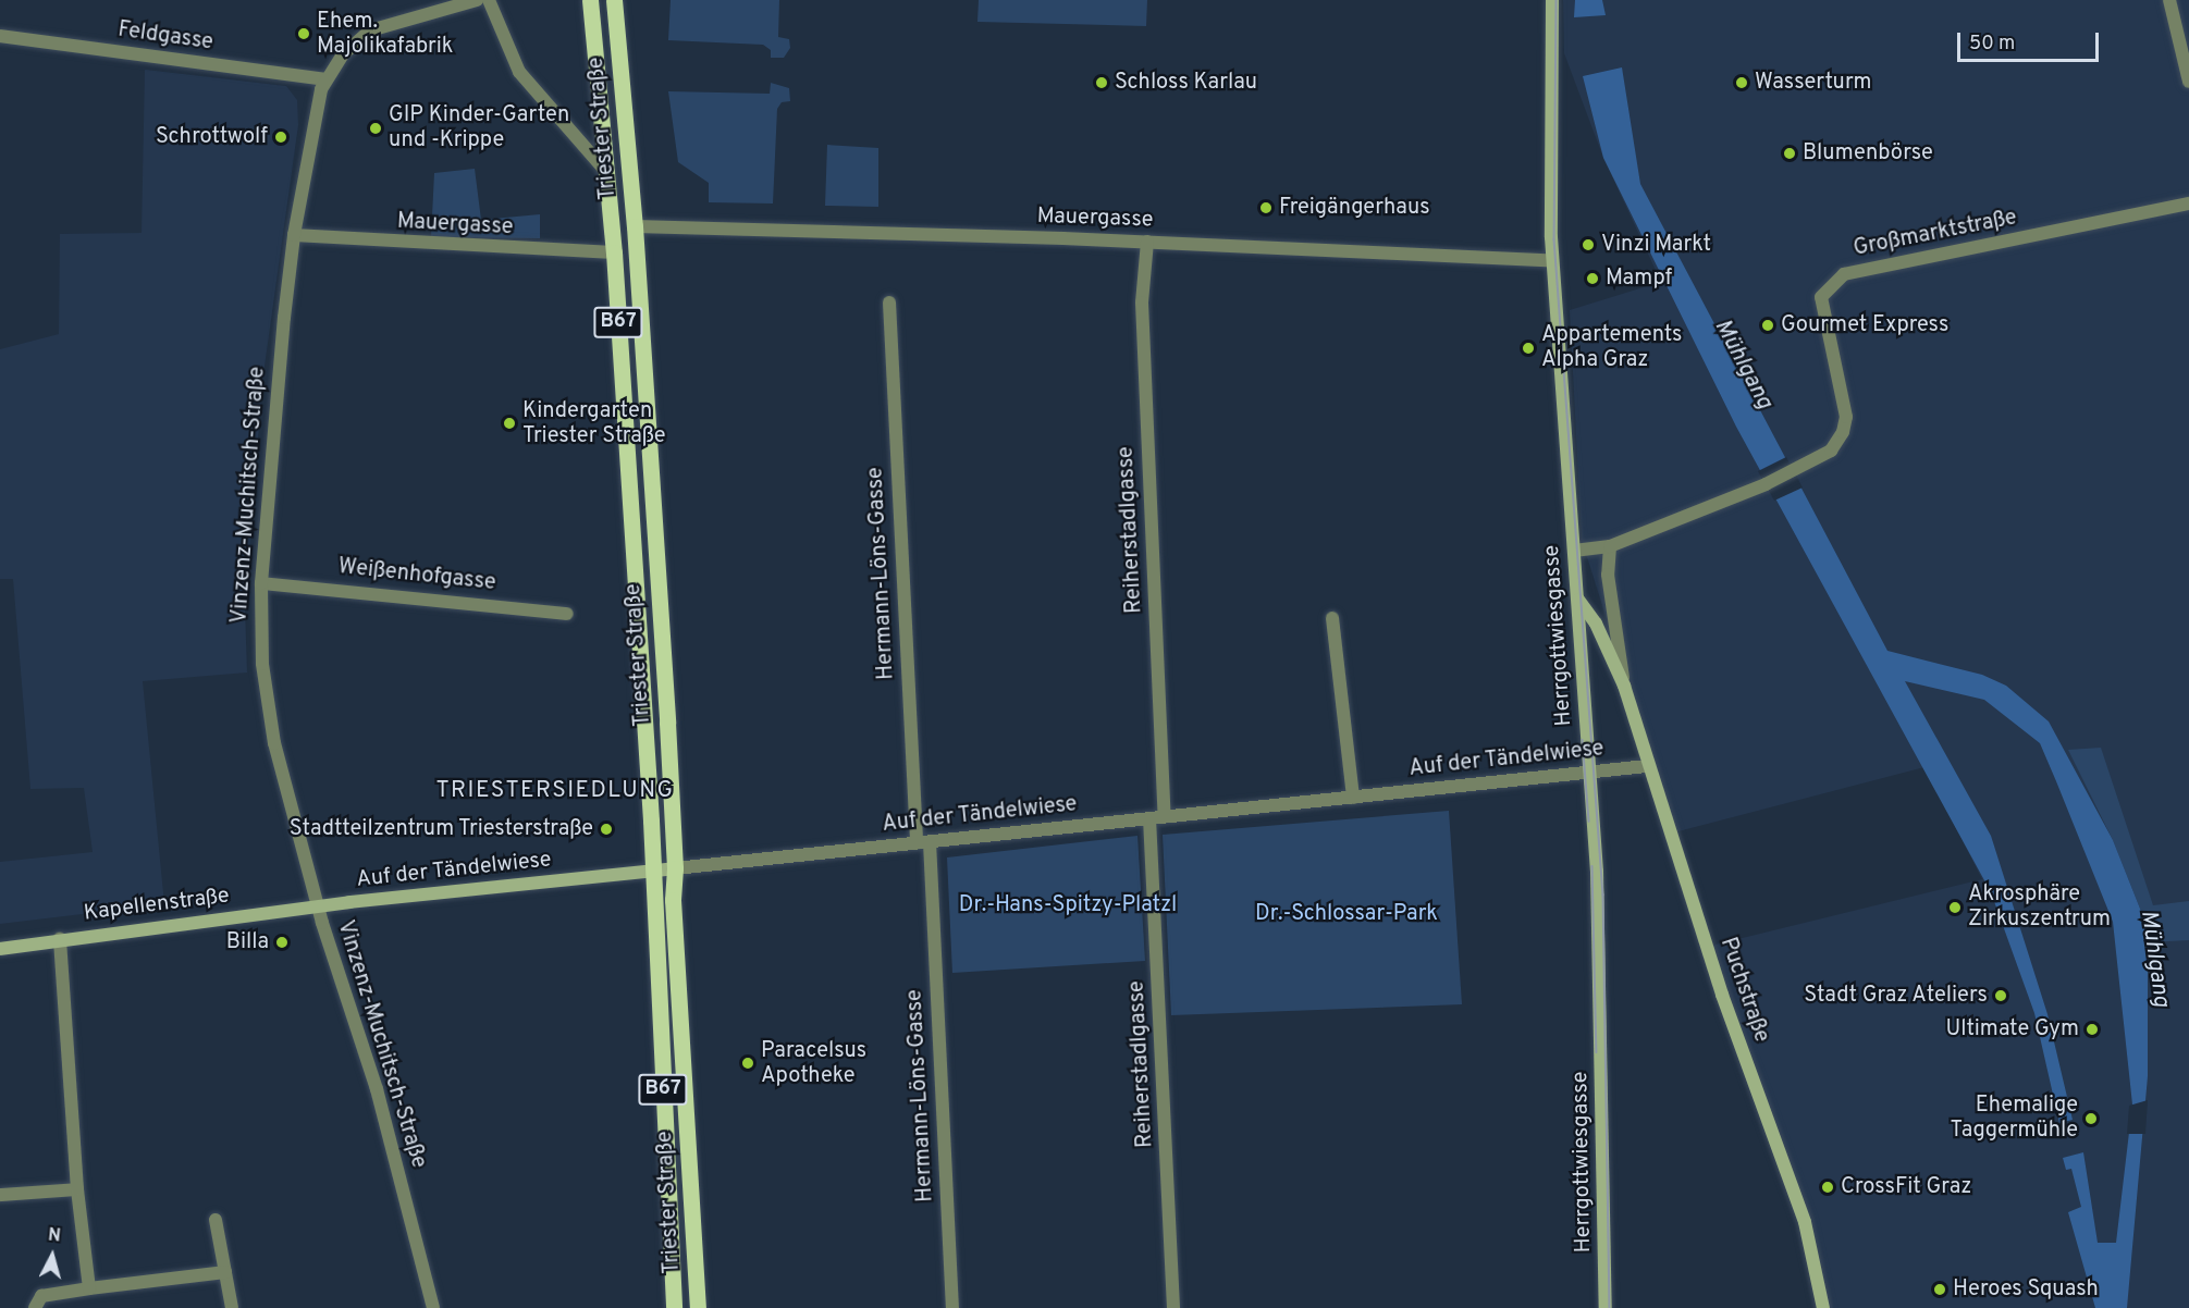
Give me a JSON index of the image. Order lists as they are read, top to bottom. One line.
{"streets":{"main road":["Triester Straße","B67","Herrgottwiesgasse","Auf der Tändelwiese","Kapellenstraße","Puchstraße"],"street":["Feldgasse","Mauergasse","Großmarktstraße","Vinzenz-Muchitsch-Straße","Reiherstadlgasse","Hermann-Löns-Gasse","Weißenhofgasse"]},"crossings":[["Feldgasse","Vinzenz-Muchitsch-Straße"],["Triester Straße","Mauergasse"],["Triester Straße","Auf der Tändelwiese"],["Mauergasse","Vinzenz-Muchitsch-Straße"],["Mauergasse","Reiherstadlgasse"],["Mauergasse","Herrgottwiesgasse"],["Großmarktstraße","Herrgottwiesgasse"],["Großmarktstraße","Puchstraße"],["Vinzenz-Muchitsch-Straße","Weißenhofgasse"],["Vinzenz-Muchitsch-Straße","Auf der Tändelwiese"],["Vinzenz-Muchitsch-Straße","Kapellenstraße"],["Reiherstadlgasse","Auf der Tändelwiese"],["Hermann-Löns-Gasse","Auf der Tändelwiese"],["Herrgottwiesgasse","Auf der Tändelwiese"],["Herrgottwiesgasse","Puchstraße"],["Auf der Tändelwiese","Kapellenstraße"],["Auf der Tändelwiese","Puchstraße"]],"districts":["TRIESTERSIEDLUNG"],"water":["Mühlgang"],"parks":["Dr.-Hans-Spitzy-Platzl","Dr.-Schlossar-Park"],"places":["Ehem. Majolikafabrik","Schloss Karlau","Wasserturm","GIP Kinder-Garten und -Krippe","Schrottwolf","Blumenbörse","Freigängerhaus","Vinzi Markt","Mampf","Gourmet Express","Appartements Alpha Graz","Kindergarten Triester Straße","Stadtteilzentrum Triesterstraße","Akrosphäre Zirkuszentrum","Billa","Stadt Graz Ateliers","Ultimate Gym","Paracelsus Apotheke","Ehemalige Taggermühle","CrossFit Graz","Heroes Squash"],"scale_bar":"50 m","north":"top"}
